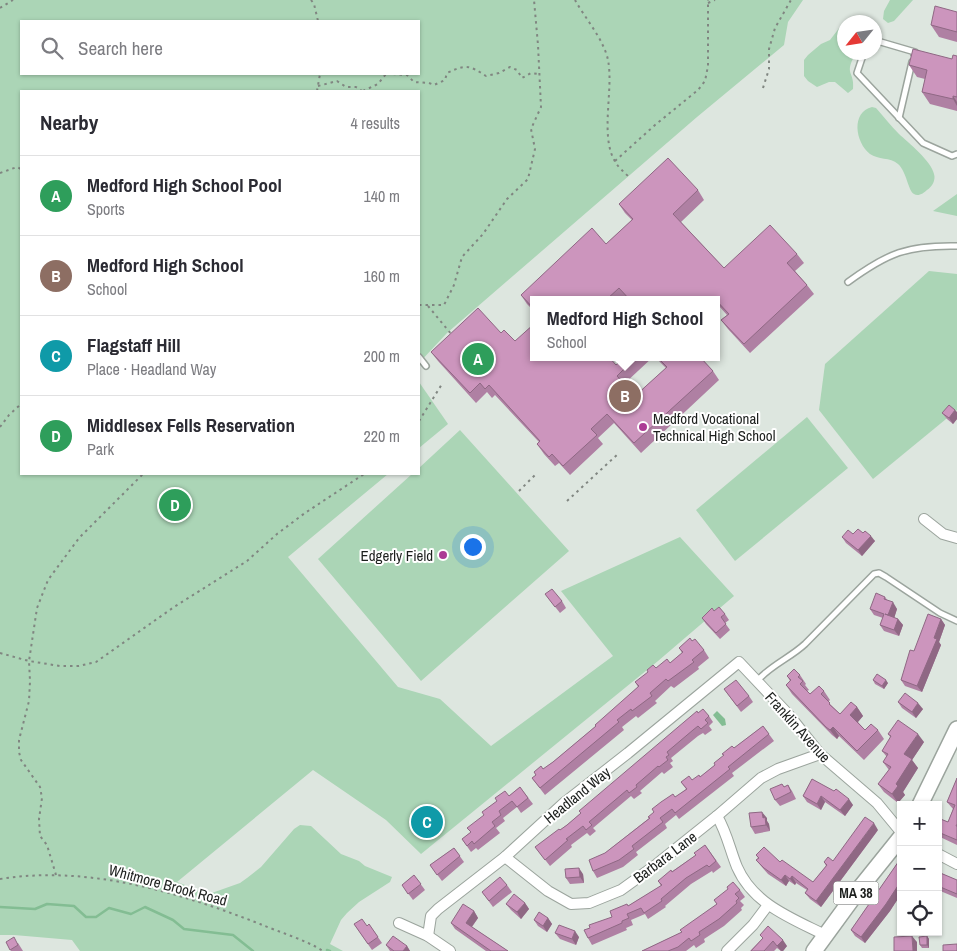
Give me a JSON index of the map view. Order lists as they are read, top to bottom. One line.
{"streets":{"main road":["MA 38"],"street":["Franklin Avenue","Headland Way","Barbara Lane"],"path":["Whitmore Brook Road"]},"crossings":[["Franklin Avenue","Headland Way"],["Franklin Avenue","Barbara Lane"],["Headland Way","Barbara Lane"]],"places":["Medford Vocational Technical High School","Edgerly Field"],"north":"bottom left","page":{"search":"Search here","heading":["Nearby","4 results"],"list":[{"mark":"A","name":"Medford High School Pool","note":"Sports","value":"140 m"},{"mark":"B","name":"Medford High School","note":"School","value":"160 m"},{"mark":"C","name":"Flagstaff Hill","note":"Place · Headland Way","value":"200 m"},{"mark":"D","name":"Middlesex Fells Reservation","note":"Park","value":"220 m"}],"popup":["Medford High School","School"],"pins":["A","B","D","C"],"map_buttons":["+","−"]}}
